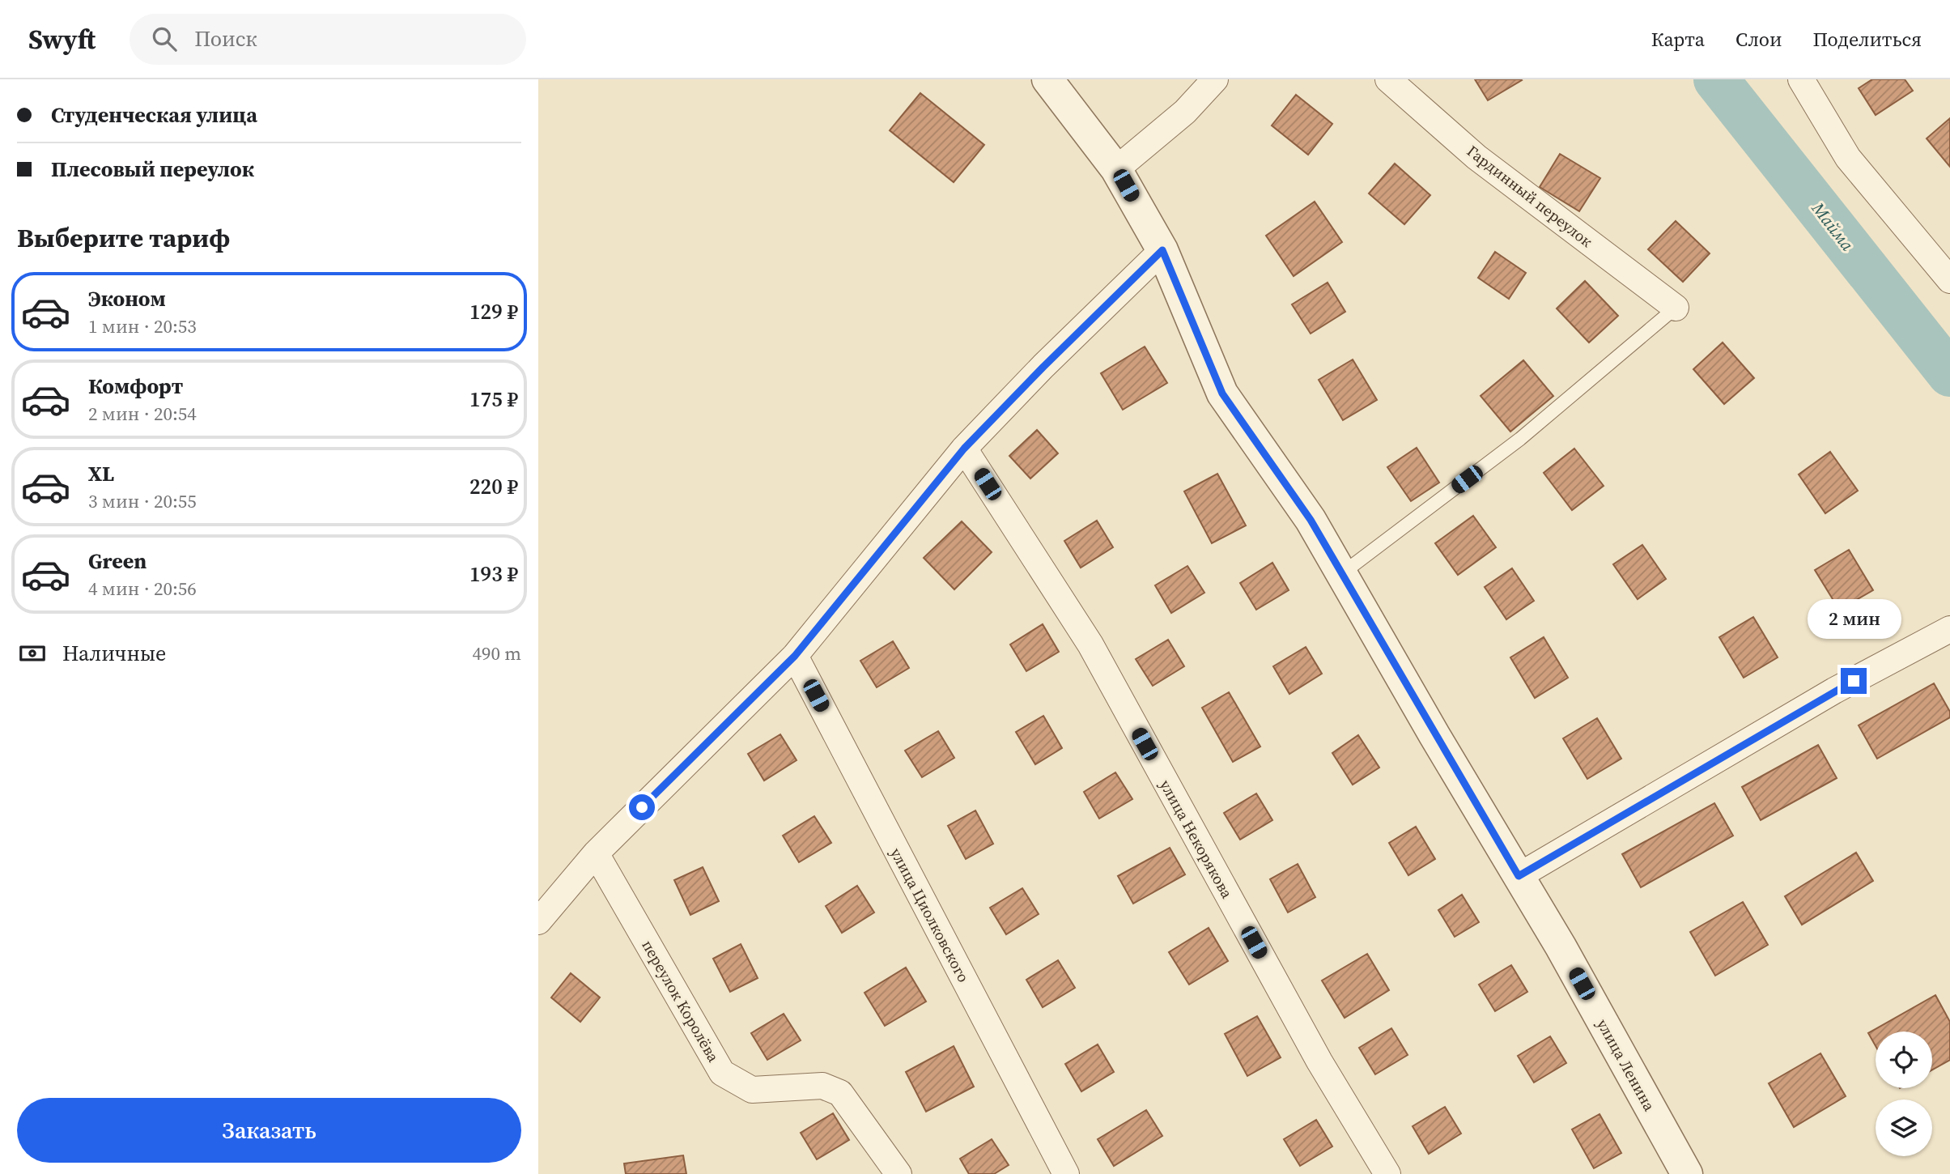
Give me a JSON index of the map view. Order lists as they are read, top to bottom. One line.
{"streets":{"street":["Гардинный переулок","улица Некорякова","улица Циолковского","переулок Королёва","улица Ленина"]},"water":["Майма"],"page":{"header":"Swyft","search":"Поиск","nav":["Карта","Слои","Поделиться"],"banner":["Студенческая улица","Плесовый переулок"],"heading":"Выберите тариф","list":[{"name":"Эконом","note":"1 мин · 20:53","value":"129 ₽"},{"name":"Комфорт","note":"2 мин · 20:54","value":"175 ₽"},{"name":"XL","note":"3 мин · 20:55","value":"220 ₽"},{"name":"Green","note":"4 мин · 20:56","value":"193 ₽"}],"bubble":"2 мин","pay":["Наличные","490 m"],"buttons":"Заказать"}}
